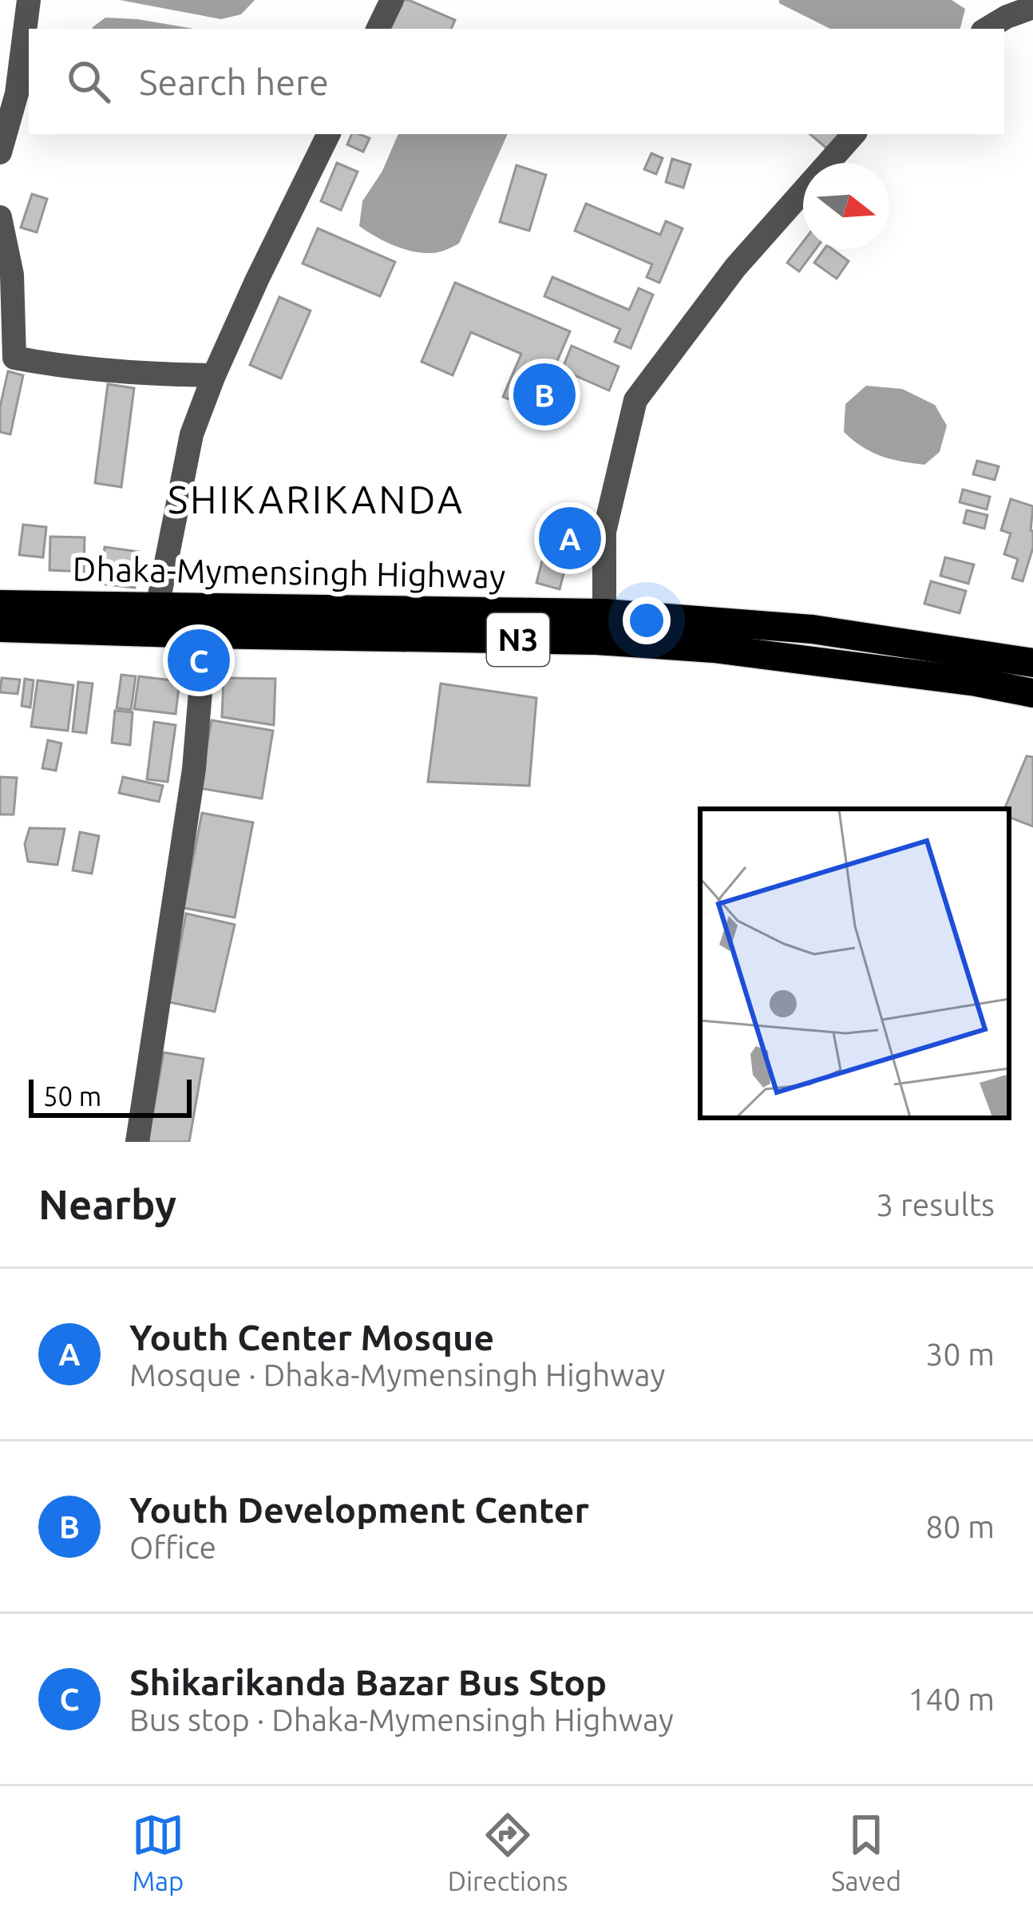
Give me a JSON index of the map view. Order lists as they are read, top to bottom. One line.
{"streets":{"highway":["Dhaka-Mymensingh Highway","N3"]},"districts":["SHIKARIKANDA"],"scale_bar":"50 m","north":"right","page":{"search":"Search here","pins":["B","A","C"],"scale":"50 m","heading":["Nearby","3 results"],"list":[{"mark":"A","name":"Youth Center Mosque","note":"Mosque · Dhaka-Mymensingh Highway","value":"30 m"},{"mark":"B","name":"Youth Development Center","note":"Office","value":"80 m"},{"mark":"C","name":"Shikarikanda Bazar Bus Stop","note":"Bus stop · Dhaka-Mymensingh Highway","value":"140 m"}],"nav":["Map","Directions","Saved"]}}
